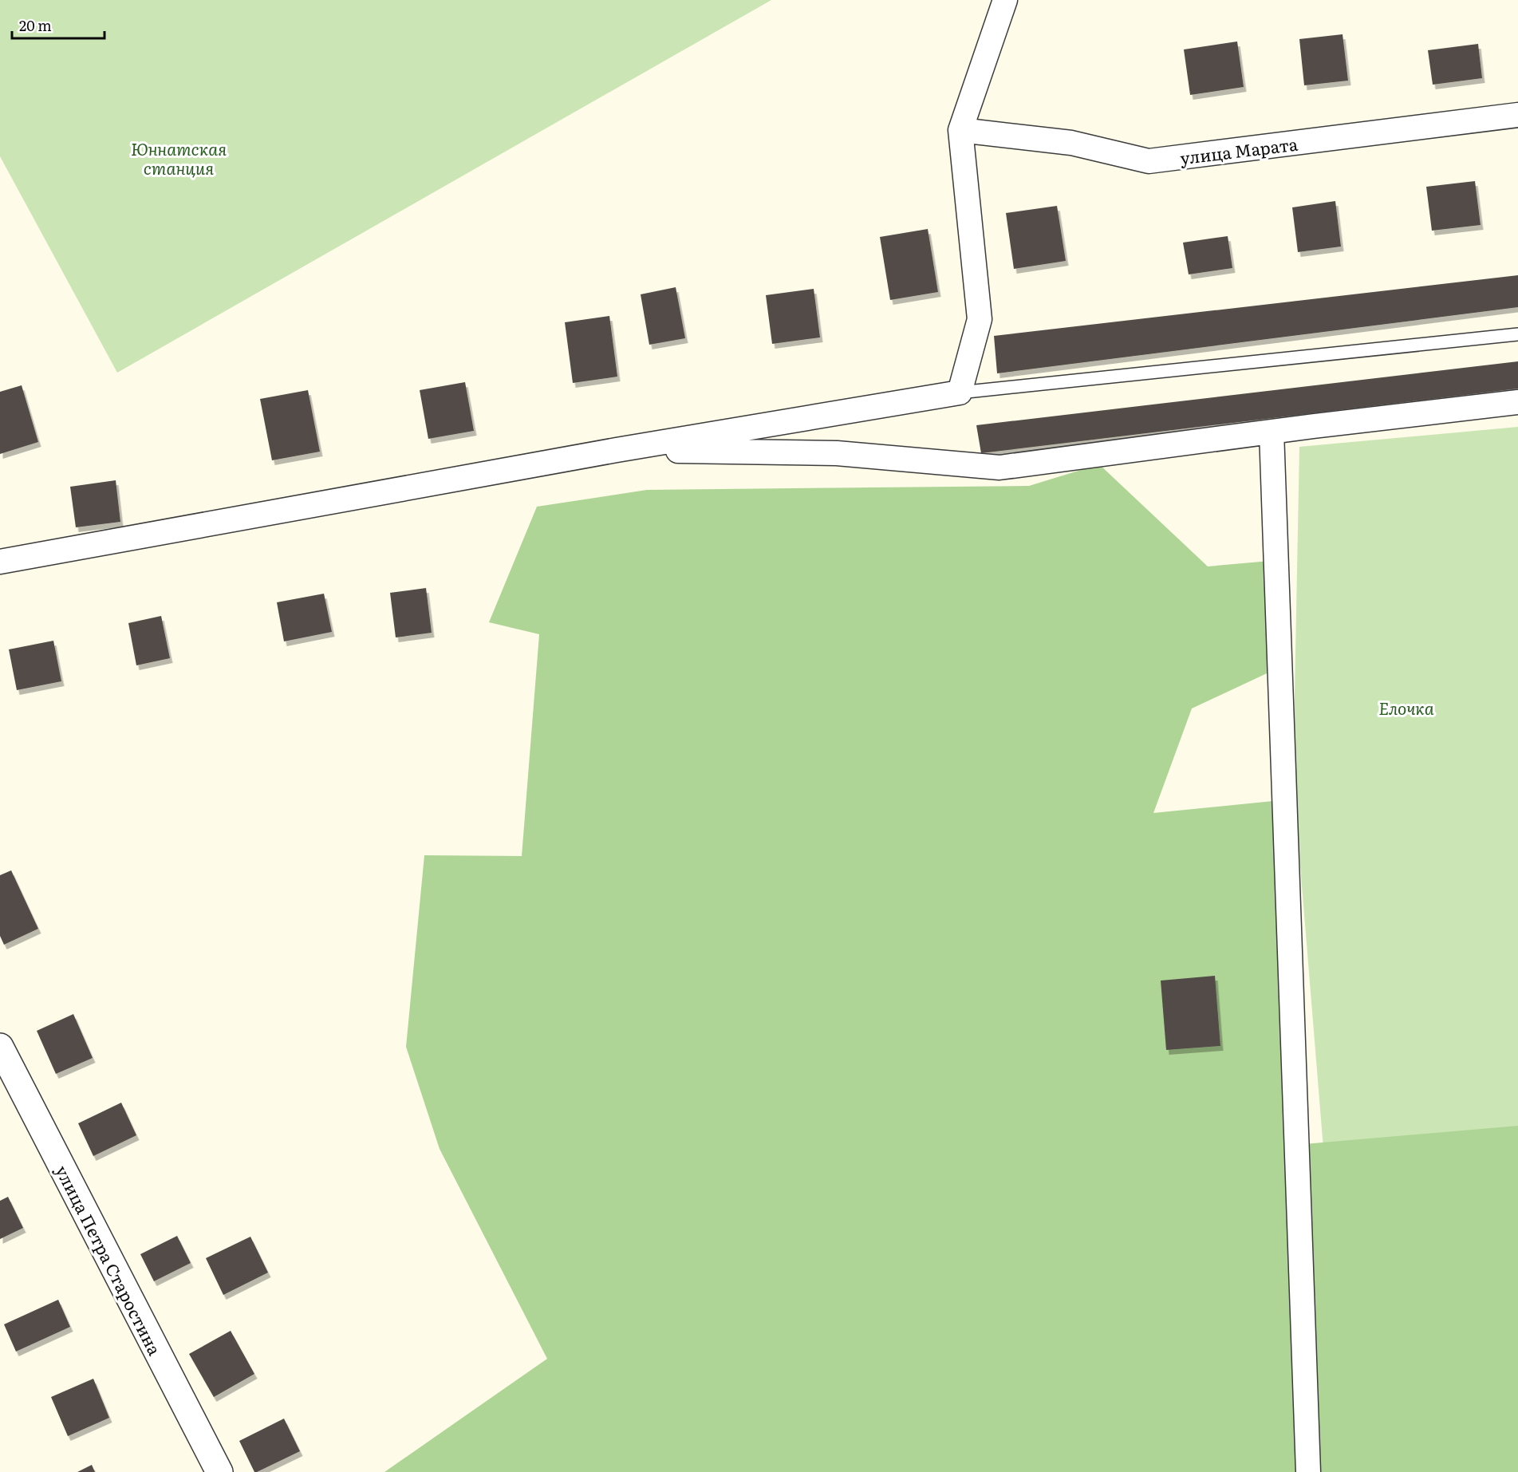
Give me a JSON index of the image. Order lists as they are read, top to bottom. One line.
{"streets":{"street":["улица Марата","улица Петра Старостина"]},"parks":["Юннатская станция","Елочка"],"scale_bar":"20 m"}
